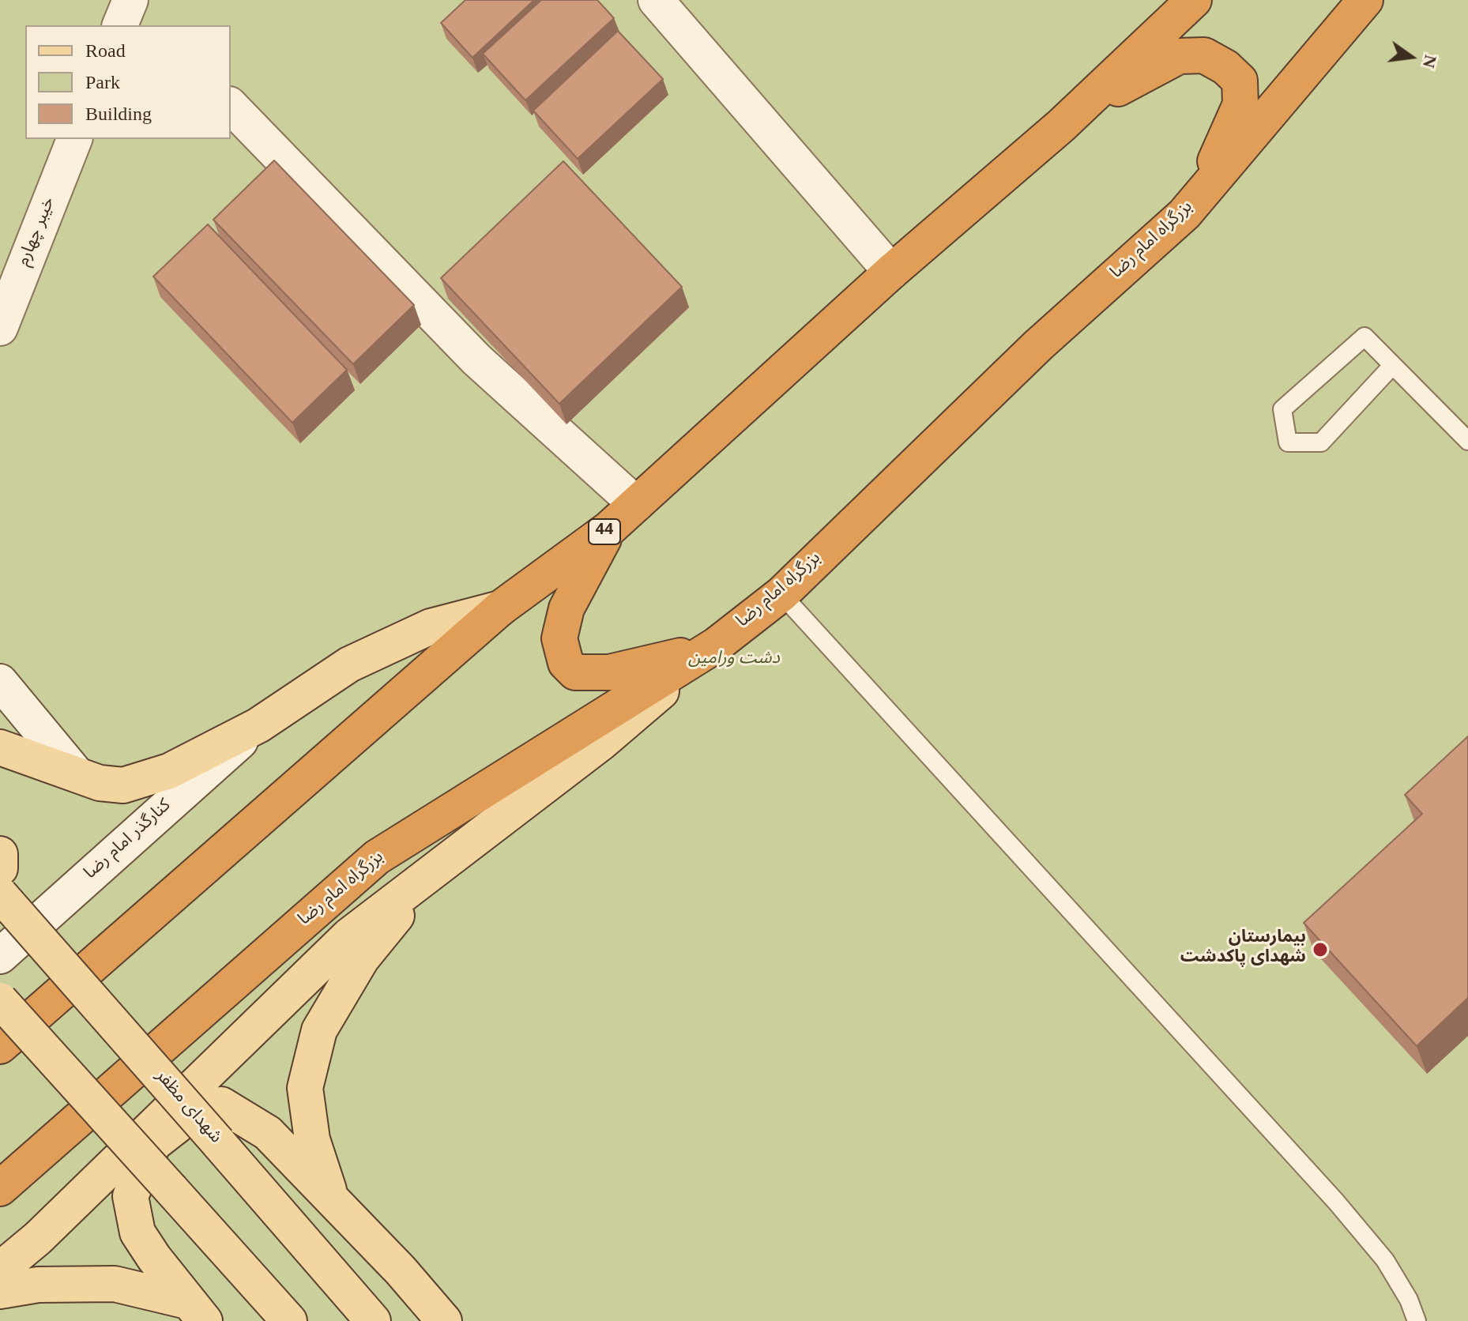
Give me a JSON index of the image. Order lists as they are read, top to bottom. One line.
{"streets":{"highway":["بزرگراه امام رضا","44"],"main road":["شهدای مظفر"],"street":["خیبر چهارم","کنارگذر امام رضا"]},"parks":["دشت ورامین"],"places":["بیمارستان شهدای پاکدشت"],"legend":["Road","Park","Building"],"north":"right"}
